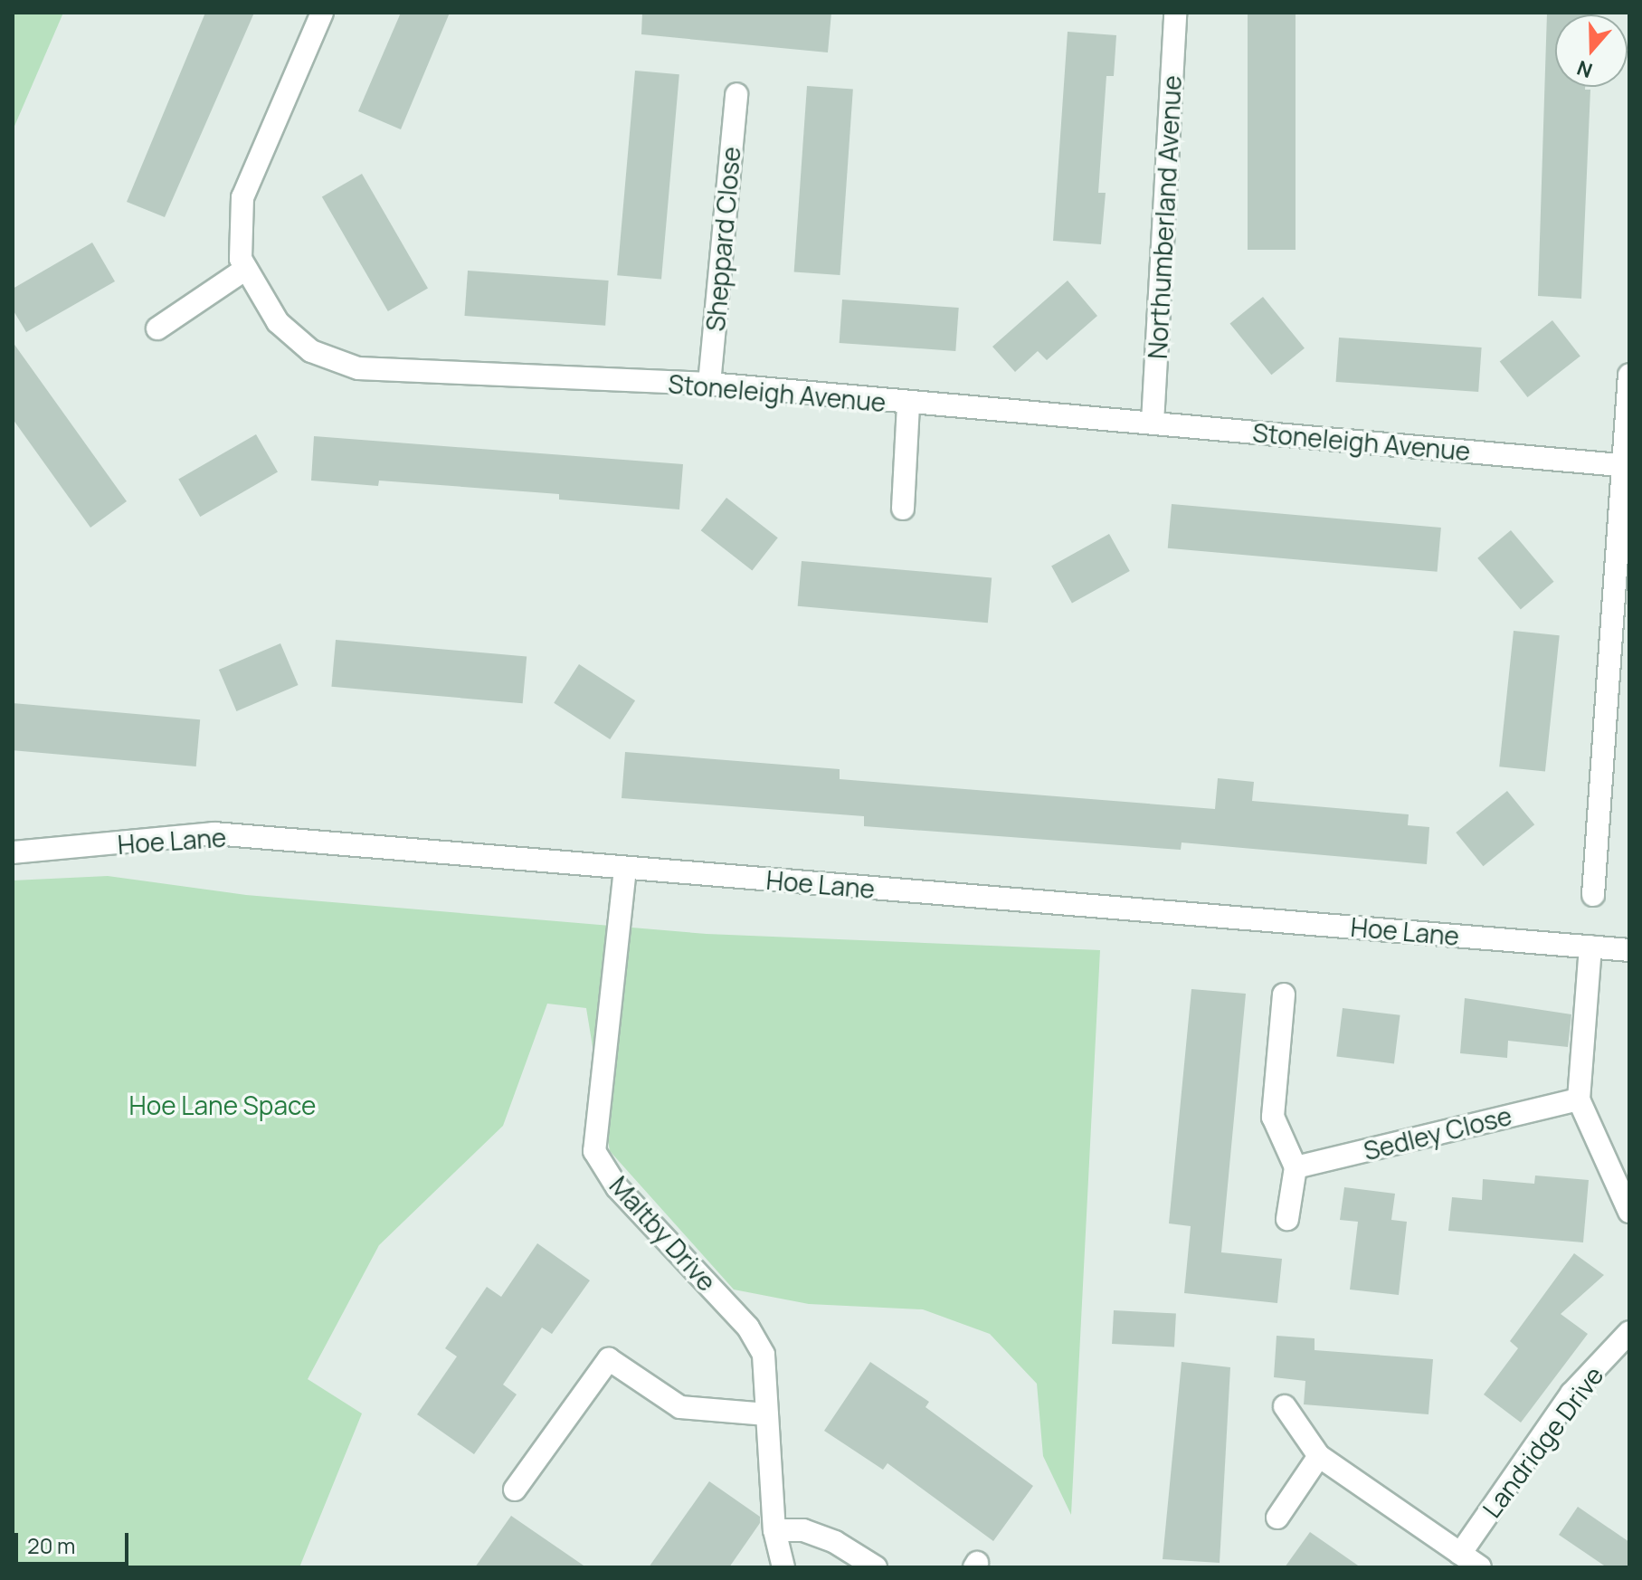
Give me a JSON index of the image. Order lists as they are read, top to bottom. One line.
{"streets":{"street":["Northumberland Avenue","Sheppard Close","Stoneleigh Avenue","Hoe Lane","Sedley Close","Maltby Drive","Landridge Drive"]},"crossings":[["Northumberland Avenue","Stoneleigh Avenue"],["Sheppard Close","Stoneleigh Avenue"],["Hoe Lane","Maltby Drive"]],"parks":["Hoe Lane Space"],"scale_bar":"20 m","north":"bottom"}
